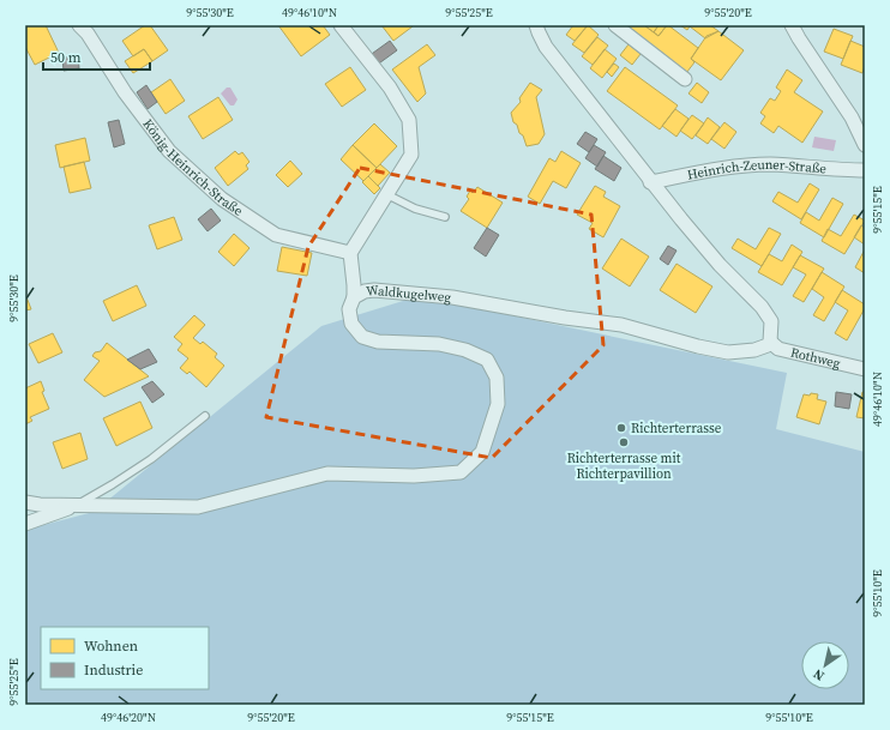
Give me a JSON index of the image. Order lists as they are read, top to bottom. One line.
{"streets":{"street":["König-Heinrich-Straße","Heinrich-Zeuner-Straße","Waldkugelweg","Rothweg"]},"crossings":[["Waldkugelweg","Rothweg"]],"places":["Richterterrasse","Richterterrasse mit Richterpavillion"],"legend":["Wohnen","Industrie"],"scale_bar":"50 m","north":"bottom left","coordinates":["9°55'30\"E","49°46'10\"N","9°55'25\"E","9°55'20\"E","9°55'15\"E","9°55'10\"E","49°46'20\"N"]}
